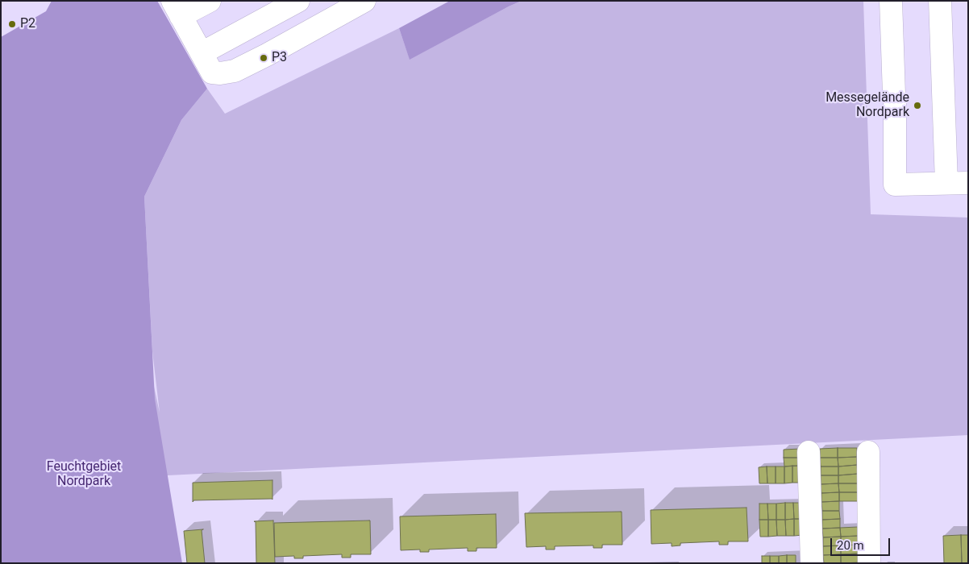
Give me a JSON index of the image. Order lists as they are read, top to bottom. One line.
{"parks":["Feuchtgebiet Nordpark"],"places":["P2","P3","Messegelände Nordpark"],"scale_bar":"20 m"}
